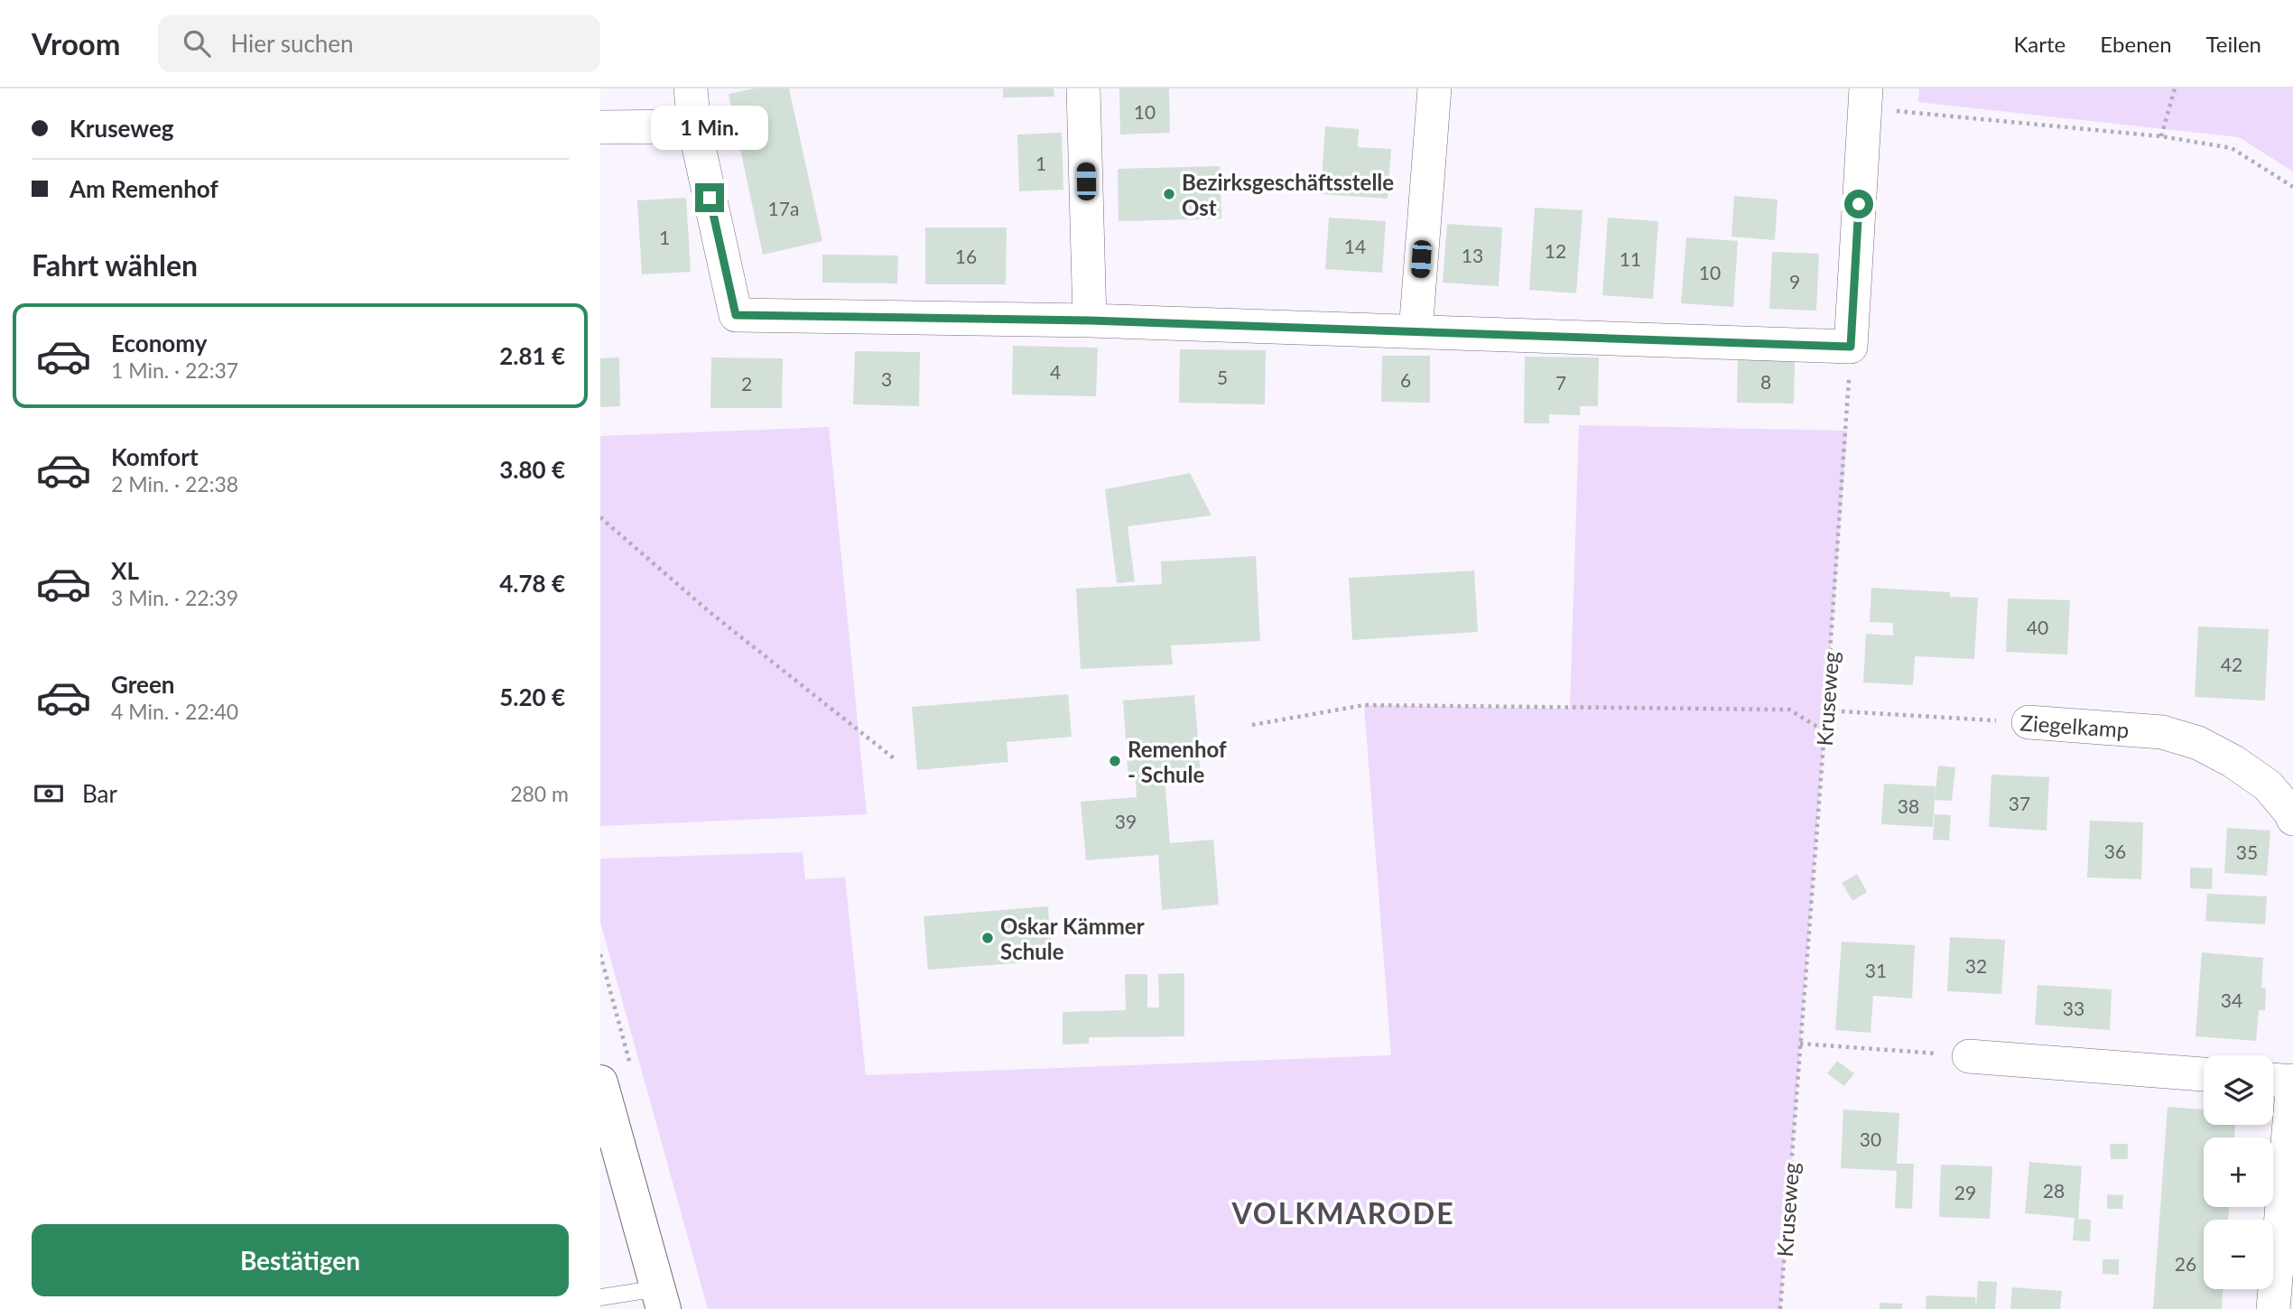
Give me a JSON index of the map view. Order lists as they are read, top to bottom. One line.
{"streets":{"street":["Ziegelkamp"],"path":["Kruseweg"]},"crossings":[["Kruseweg","Ziegelkamp"]],"districts":["VOLKMARODE"],"places":["Bezirksgeschäftsstelle Ost","Remenhof - Schule","Oskar Kämmer Schule"],"house_numbers":["10","1","17a","1","14","12","13","16","11","10","9","4","5","3","6","8","7","2","40","42","37","38","39","36","35","32","31","34","33","30","28","29","26"],"page":{"header":"Vroom","search":"Hier suchen","nav":["Karte","Ebenen","Teilen"],"banner":["Kruseweg","Am Remenhof"],"bubble":"1 Min.","heading":"Fahrt wählen","list":[{"name":"Economy","note":"1 Min. · 22:37","value":"2.81 €"},{"name":"Komfort","note":"2 Min. · 22:38","value":"3.80 €"},{"name":"XL","note":"3 Min. · 22:39","value":"4.78 €"},{"name":"Green","note":"4 Min. · 22:40","value":"5.20 €"}],"pay":["Bar","280 m"],"map_buttons":["+","−"],"buttons":"Bestätigen"}}
